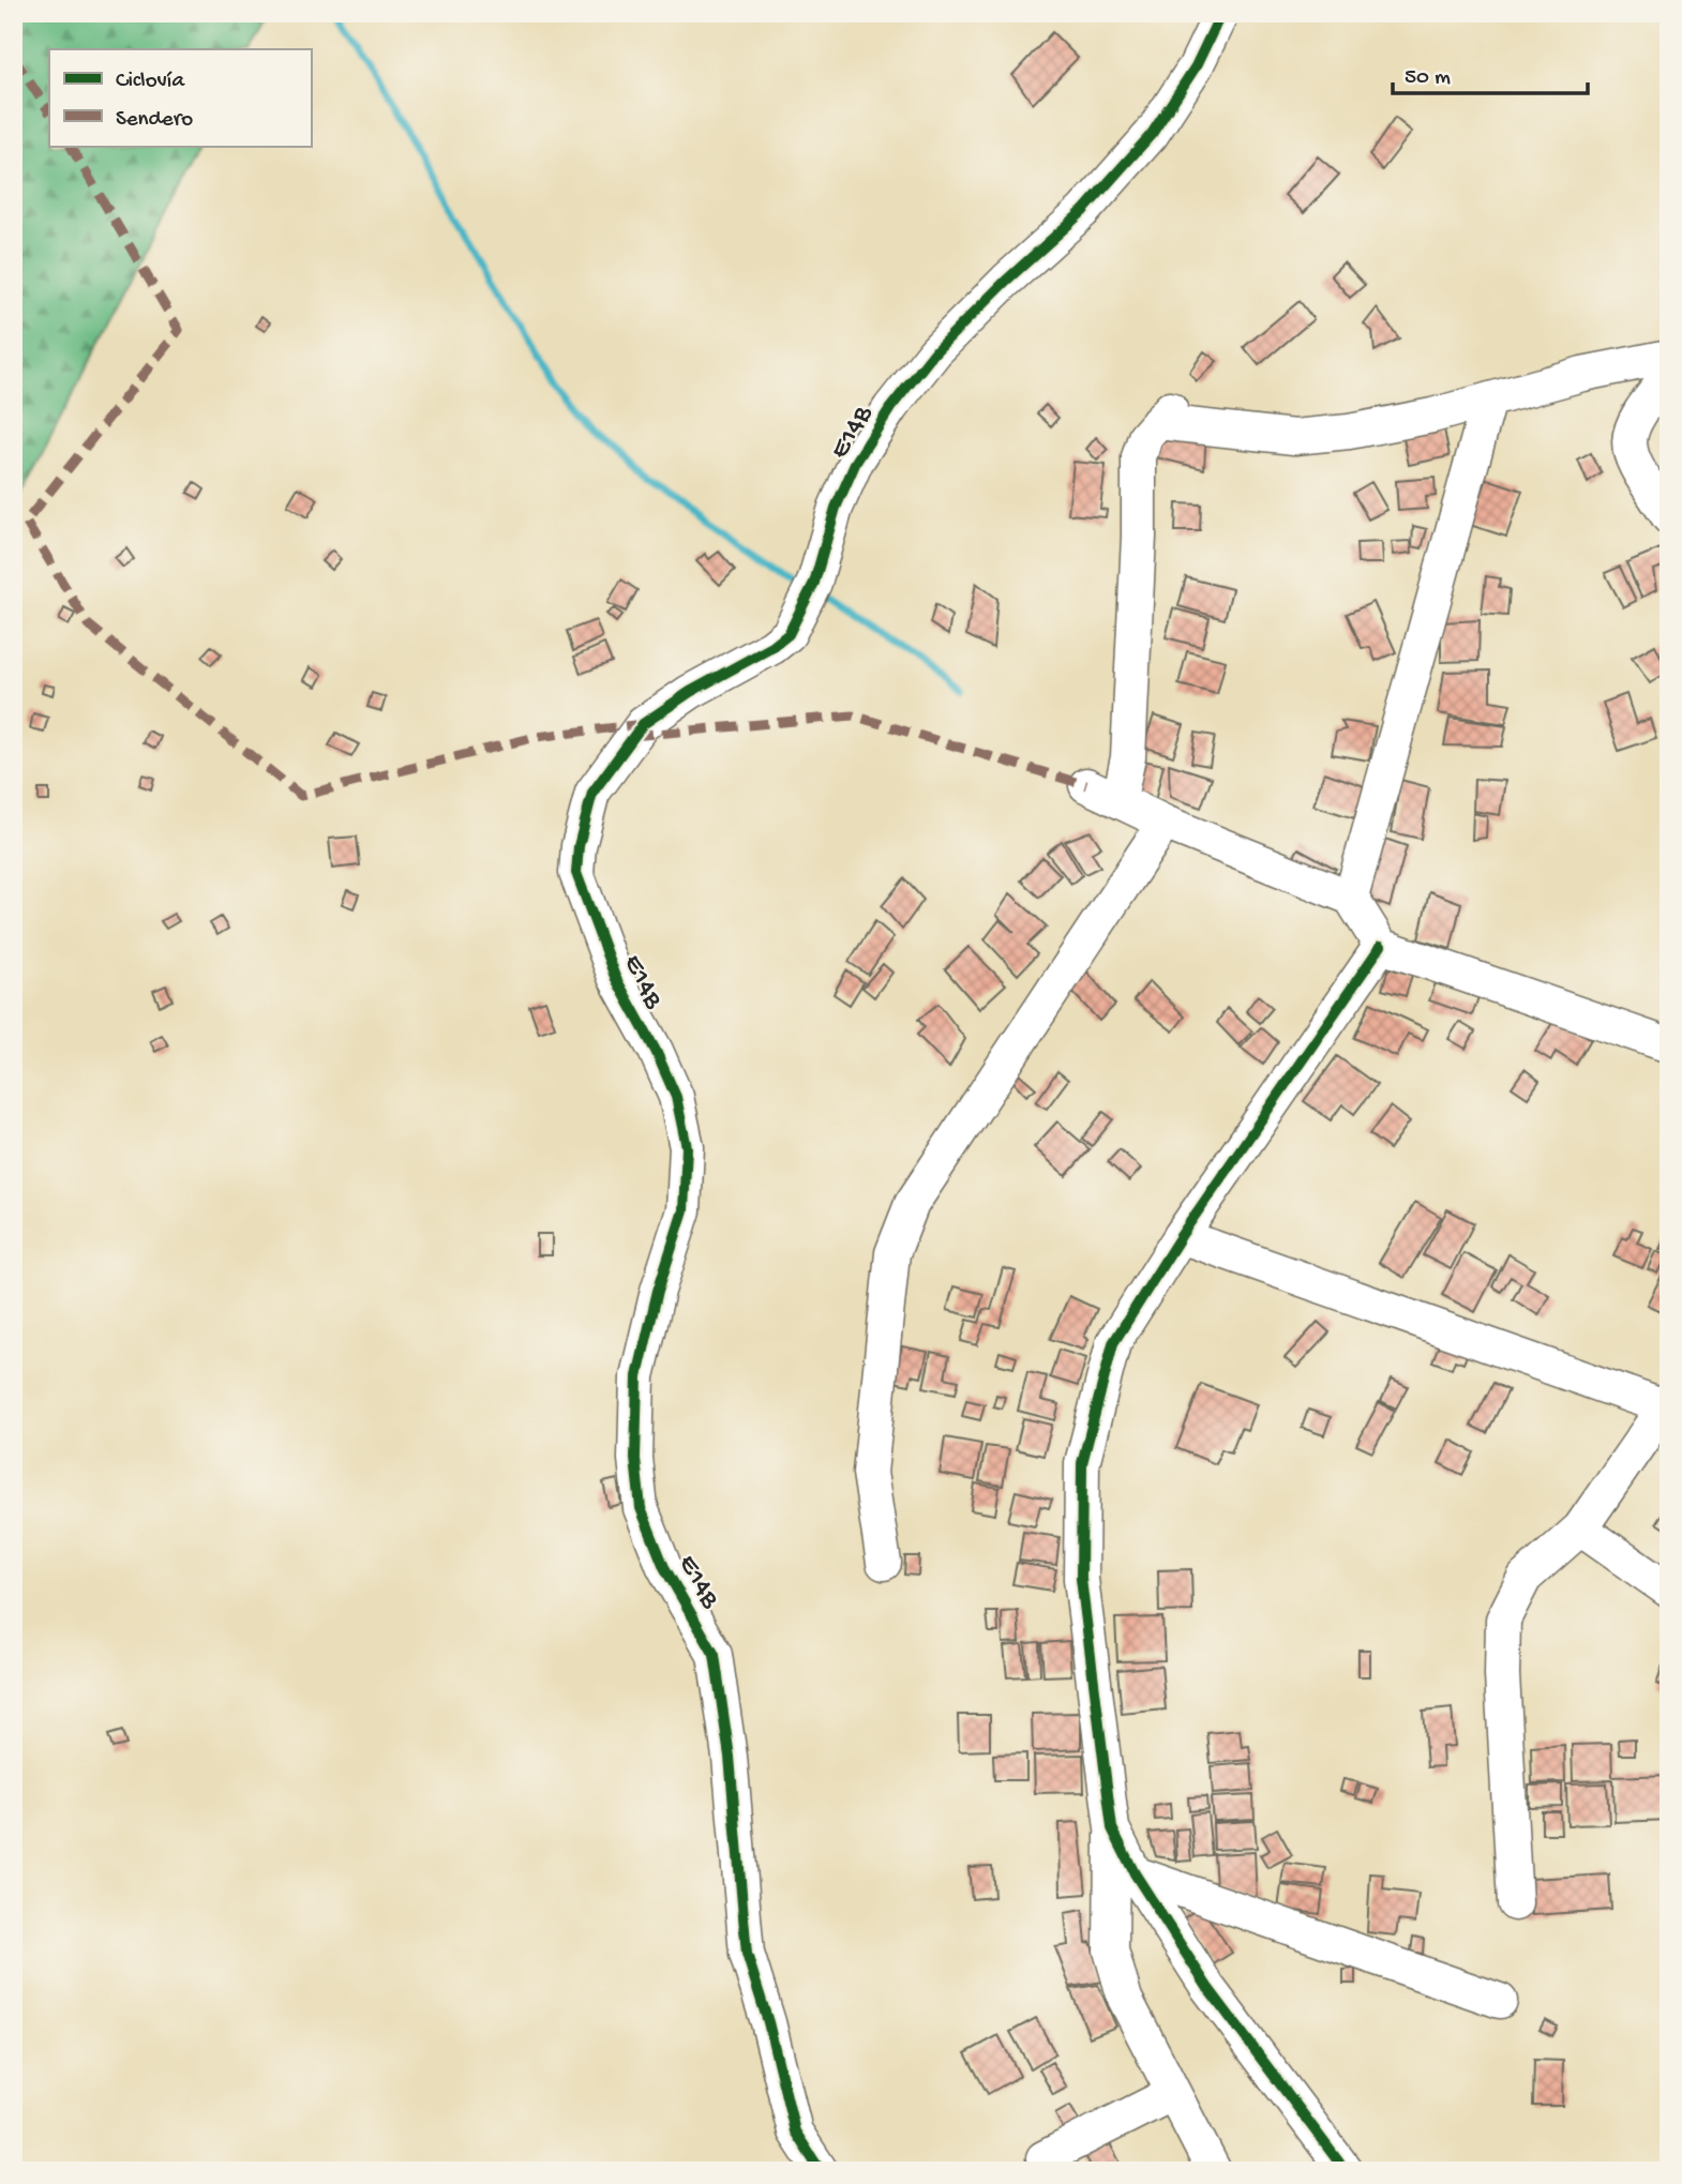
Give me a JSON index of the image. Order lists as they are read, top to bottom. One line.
{"streets":{"street":["E14B"]},"legend":["Ciclovía","Sendero"],"scale_bar":"50 m"}
